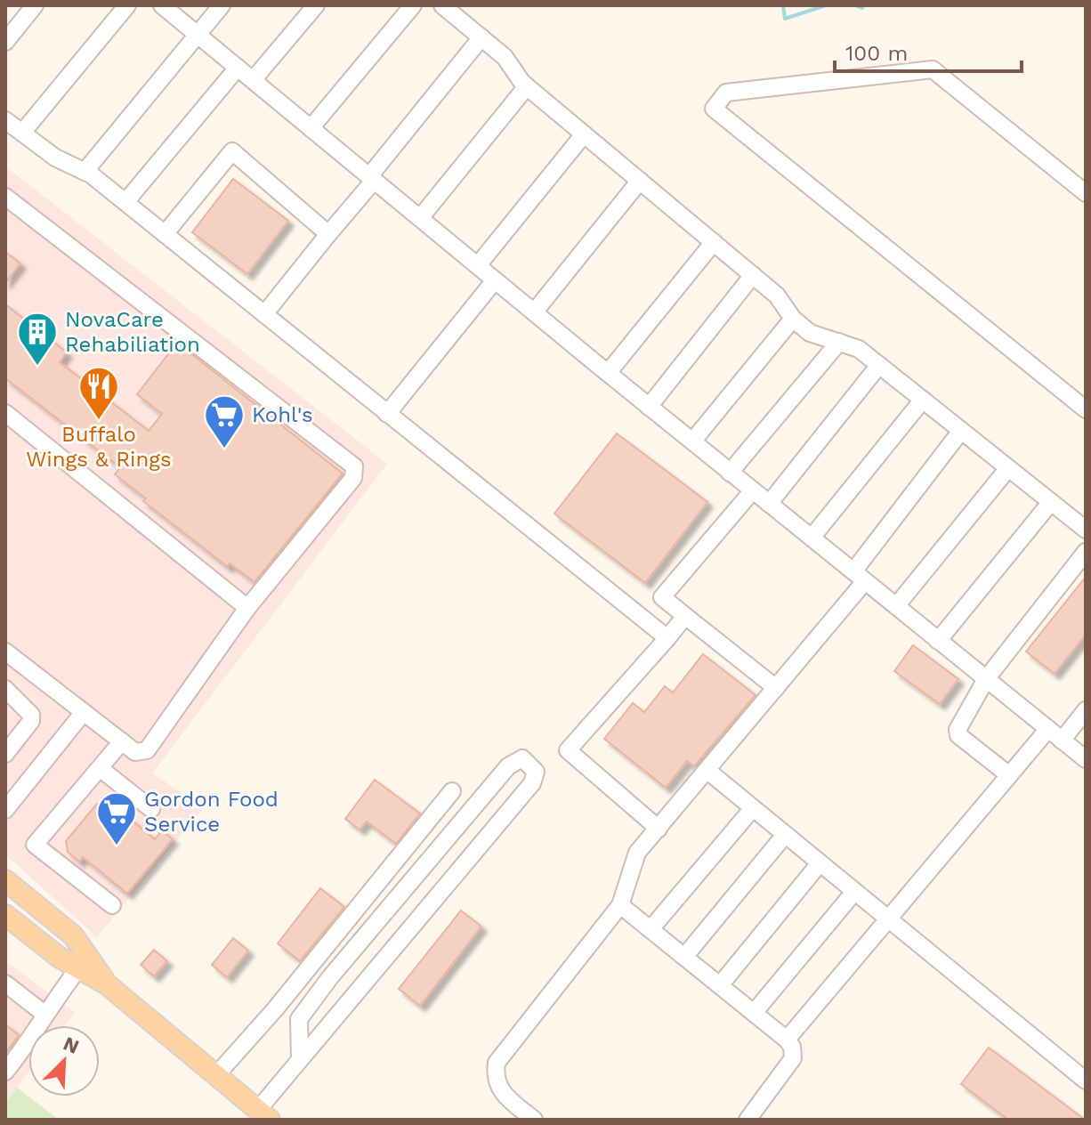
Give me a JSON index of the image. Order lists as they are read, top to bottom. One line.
{"places":{"building":["NovaCare Rehabiliation"],"restaurant":["Buffalo Wings & Rings"],"supermarket":["Kohl's","Gordon Food Service"]},"scale_bar":"100 m","north":"top right"}
